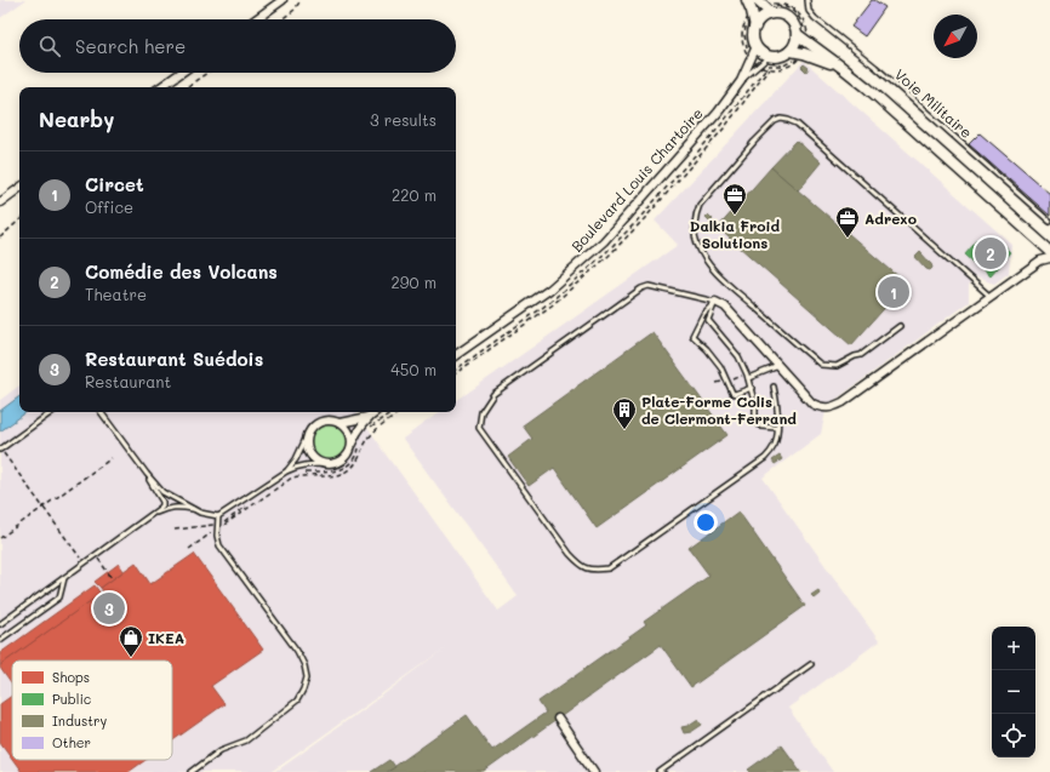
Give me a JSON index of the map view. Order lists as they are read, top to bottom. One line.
{"streets":{"street":["Boulevard Louis Chartoire"],"lane":["Voie Militaire"]},"places":{"office":["Dalkia Froid Solutions","Adrexo"],"building":["Plate-Forme Colis de Clermont-Ferrand"],"shop":["IKEA"]},"legend":["Shops","Public","Industry","Other"],"north":"bottom left","page":{"search":"Search here","heading":["Nearby","3 results"],"list":[{"mark":"1","name":"Circet","note":"Office","value":"220 m"},{"mark":"2","name":"Comédie des Volcans","note":"Theatre","value":"290 m"},{"mark":"3","name":"Restaurant Suédois","note":"Restaurant","value":"450 m"}],"pins":["2","1","3"],"map_buttons":["+","−"]}}
